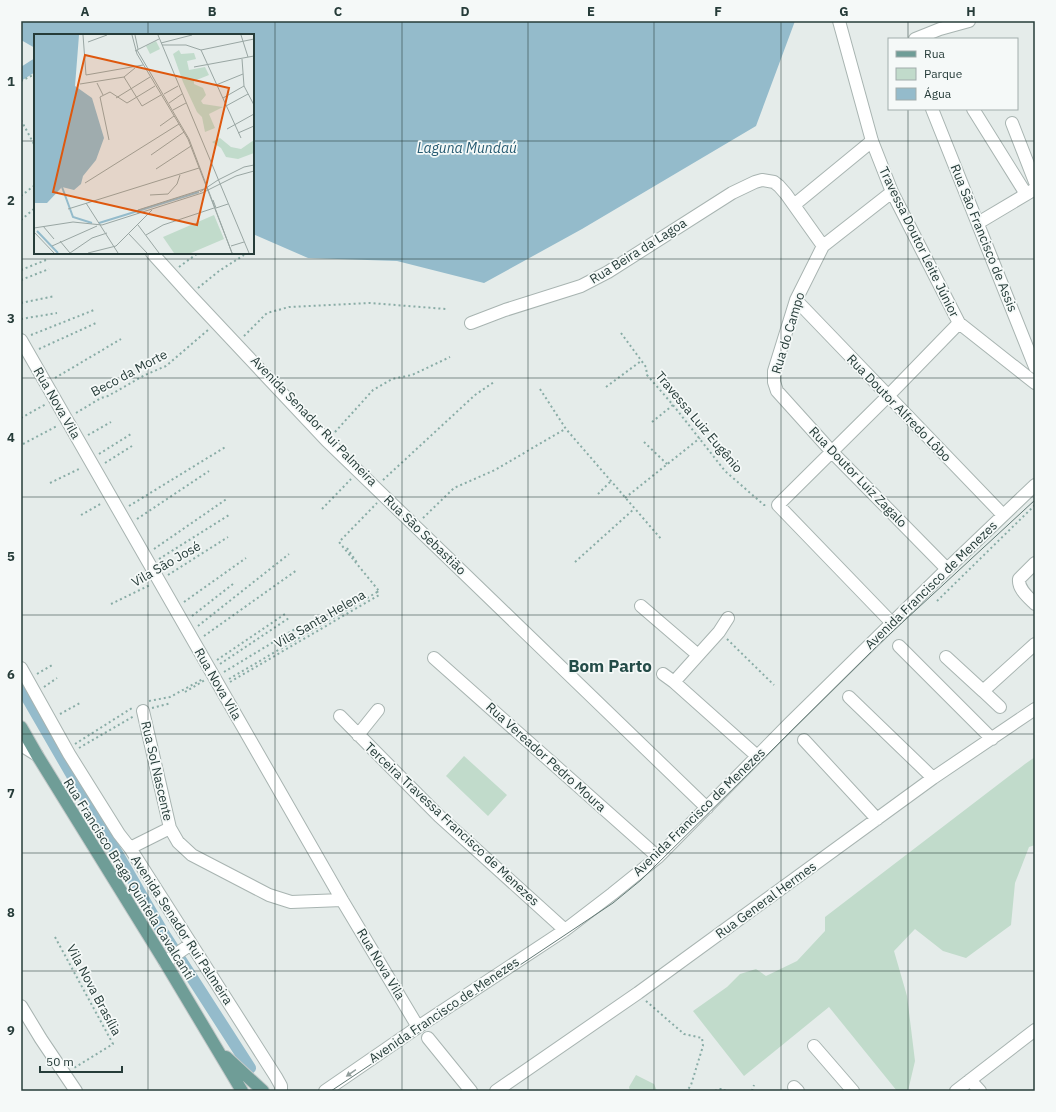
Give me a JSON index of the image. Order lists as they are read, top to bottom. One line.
{"streets":{"main road":["Rua Francisco Braga Quintela Cavalcanti"],"street":["Rua São Francisco de Assis","Travessa Doutor Leite Júnior","Rua Beira da Lagoa","Rua do Campo","Rua Nova Vila","Rua Doutor Alfredo Lôbo","Avenida Senador Rui Palmeira","Rua Doutor Luiz Zagalo","Rua São Sebastião","Avenida Francisco de Menezes","Rua Vereador Pedro Moura","Rua Sol Nascente","Terceira Travessa Francisco de Menezes","Rua General Hermes"],"path":["Beco da Morte","Travessa Luiz Eugênio","Vila São José","Vila Santa Helena","Vila Nova Brasília"]},"crossings":[["Rua do Campo","Rua Doutor Alfredo Lôbo"],["Rua do Campo","Rua Doutor Luiz Zagalo"],["Beco da Morte","Rua Nova Vila"],["Beco da Morte","Rua São Sebastião"],["Rua Nova Vila","Avenida Senador Rui Palmeira"],["Rua Nova Vila","Vila São José"],["Rua Nova Vila","Avenida Francisco de Menezes"],["Rua Nova Vila","Vila Santa Helena"],["Rua Nova Vila","Rua Sol Nascente"],["Rua Doutor Alfredo Lôbo","Avenida Francisco de Menezes"],["Avenida Senador Rui Palmeira","Vila Santa Helena"],["Avenida Senador Rui Palmeira","Rua Sol Nascente"],["Rua Doutor Luiz Zagalo","Avenida Francisco de Menezes"],["Rua São Sebastião","Avenida Francisco de Menezes"],["Avenida Francisco de Menezes","Rua Vereador Pedro Moura"],["Avenida Francisco de Menezes","Terceira Travessa Francisco de Menezes"]],"districts":["Bom Parto"],"water":["Laguna Mundaú"],"legend":["Rua","Parque","Água"],"scale_bar":"50 m","grid":{"columns":["A","B","C","D","E","F","G","H"],"rows":["1","2","3","4","5","6","7","8","9"]}}
